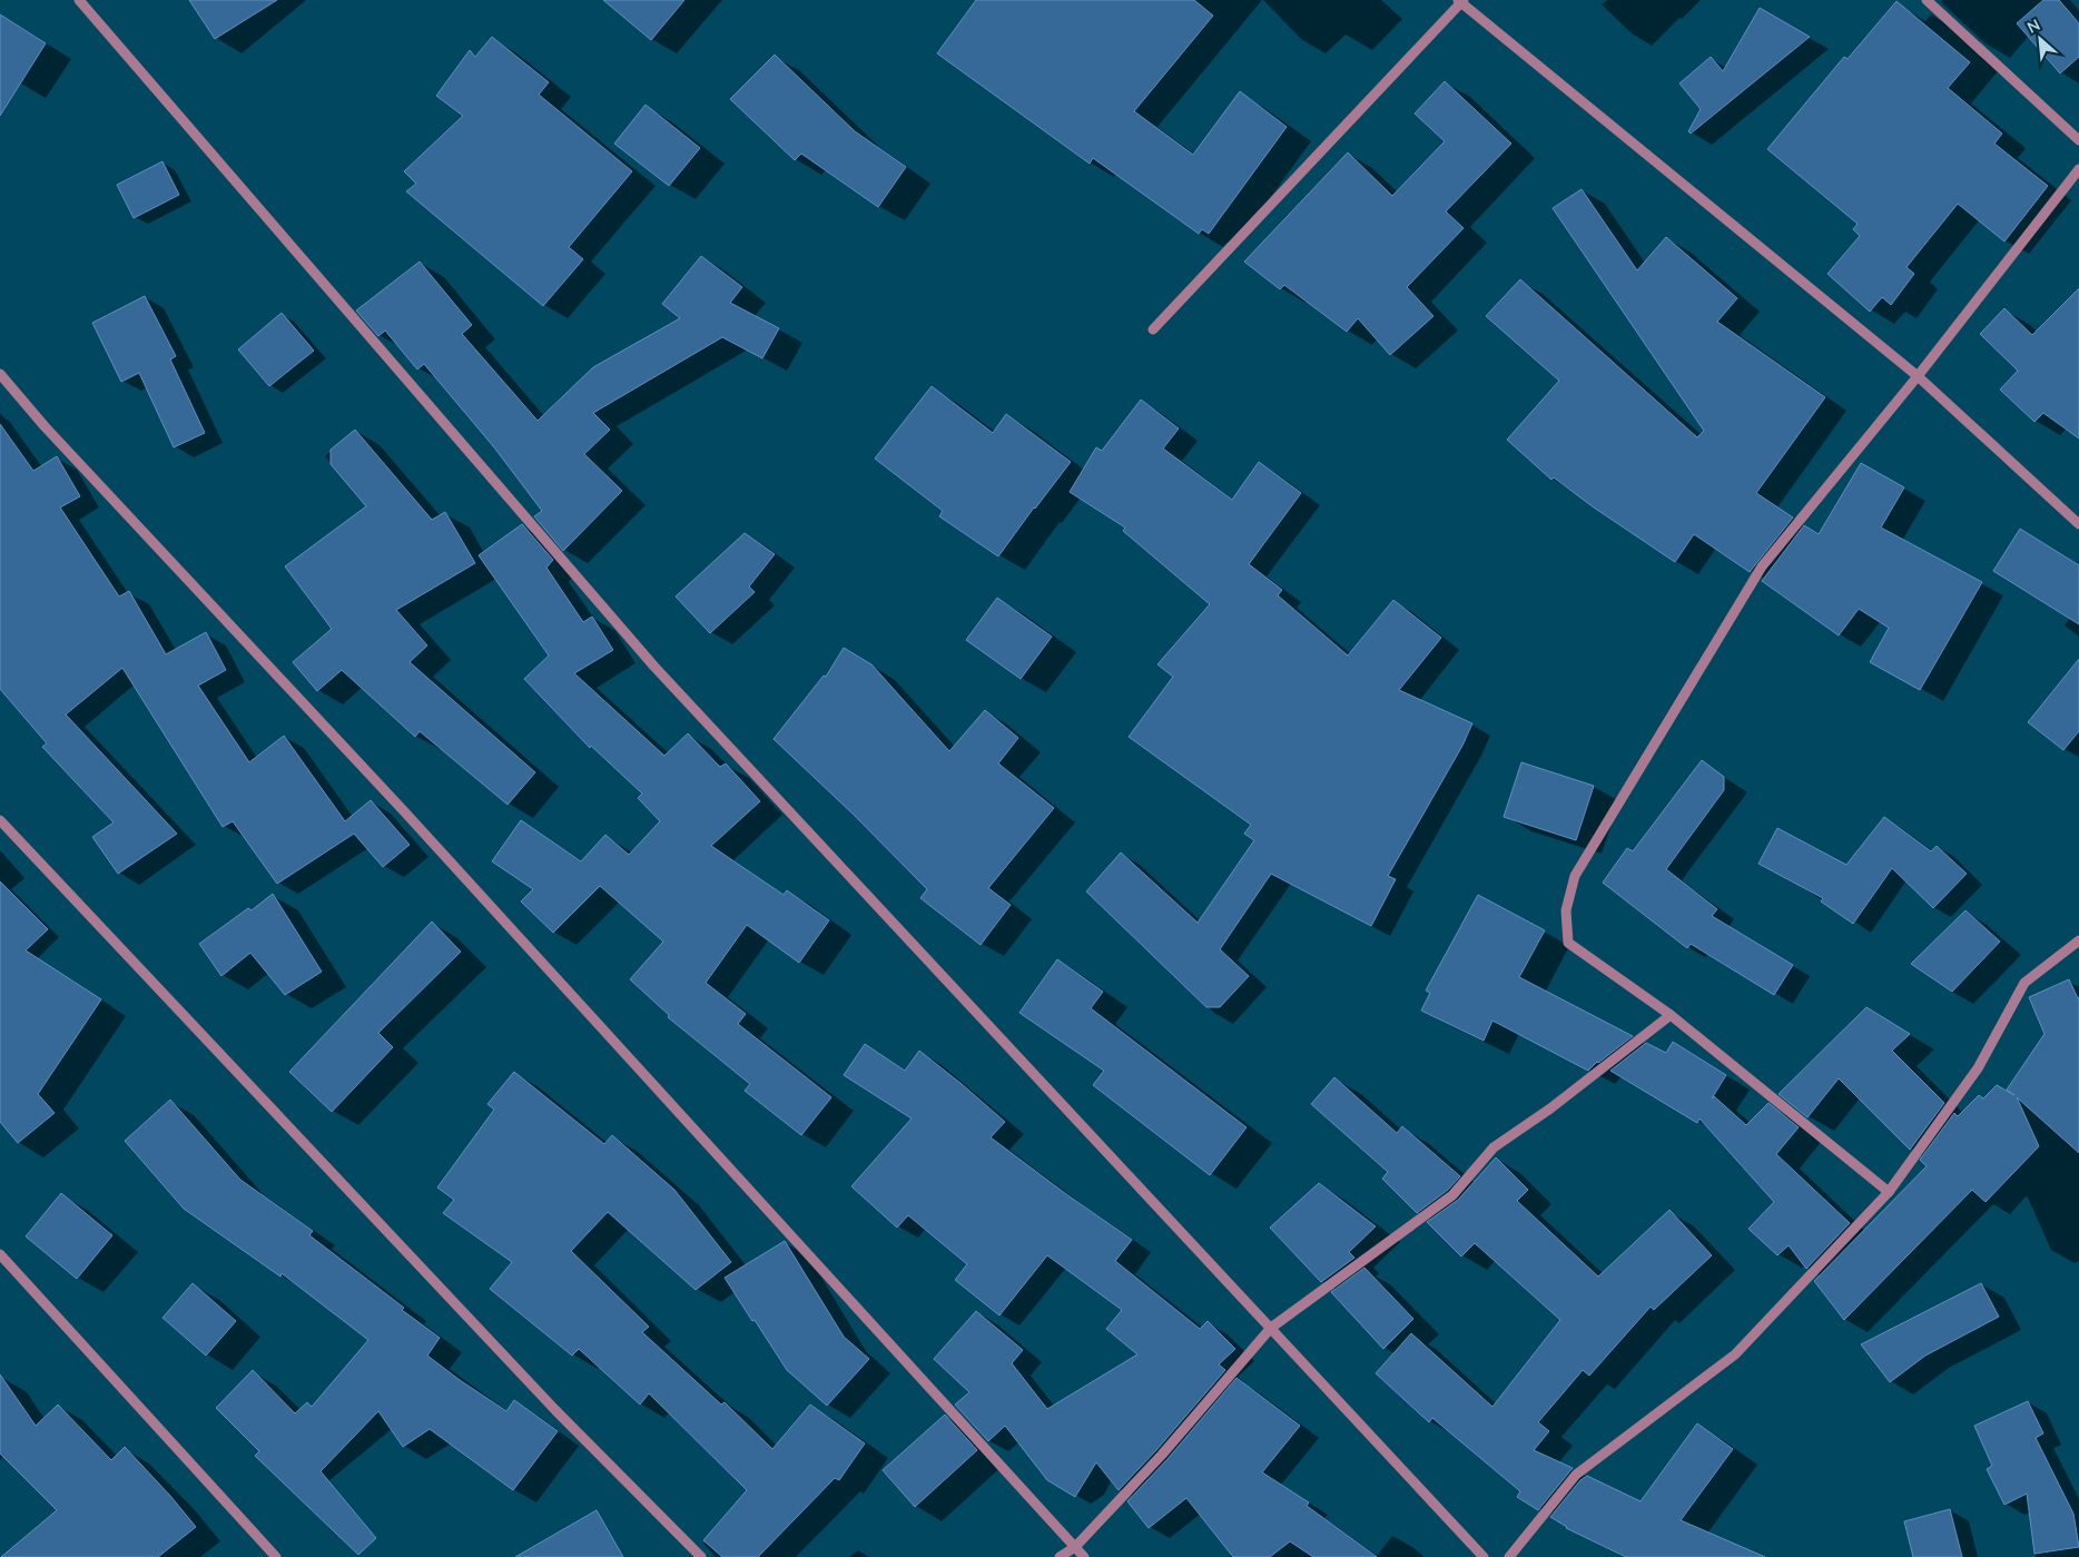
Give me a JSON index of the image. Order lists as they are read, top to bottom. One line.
{"north":"top left"}
